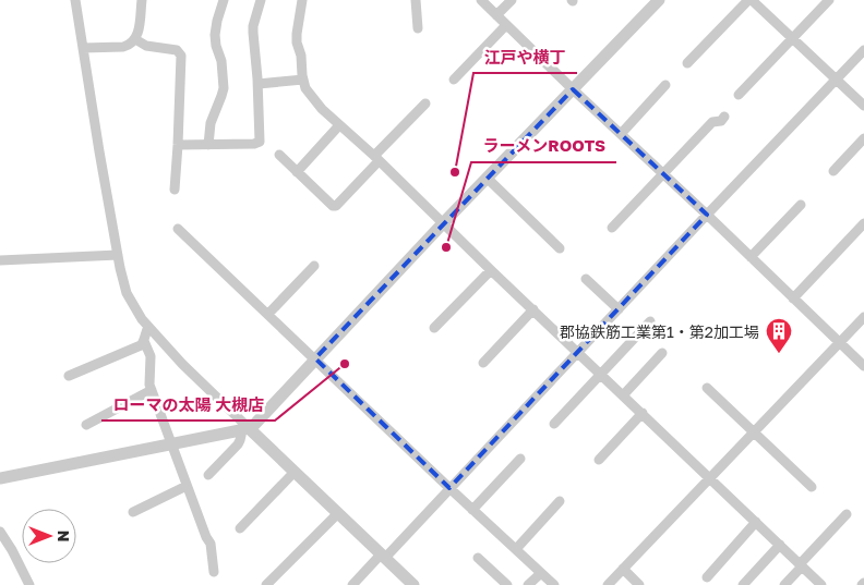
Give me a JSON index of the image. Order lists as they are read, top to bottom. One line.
{"places":{"other":["江戸や横丁","ラーメンROOTS","ローマの太陽 大槻店"],"building":["郡協鉄筋工業第1・第2加工場"]},"north":"right"}
